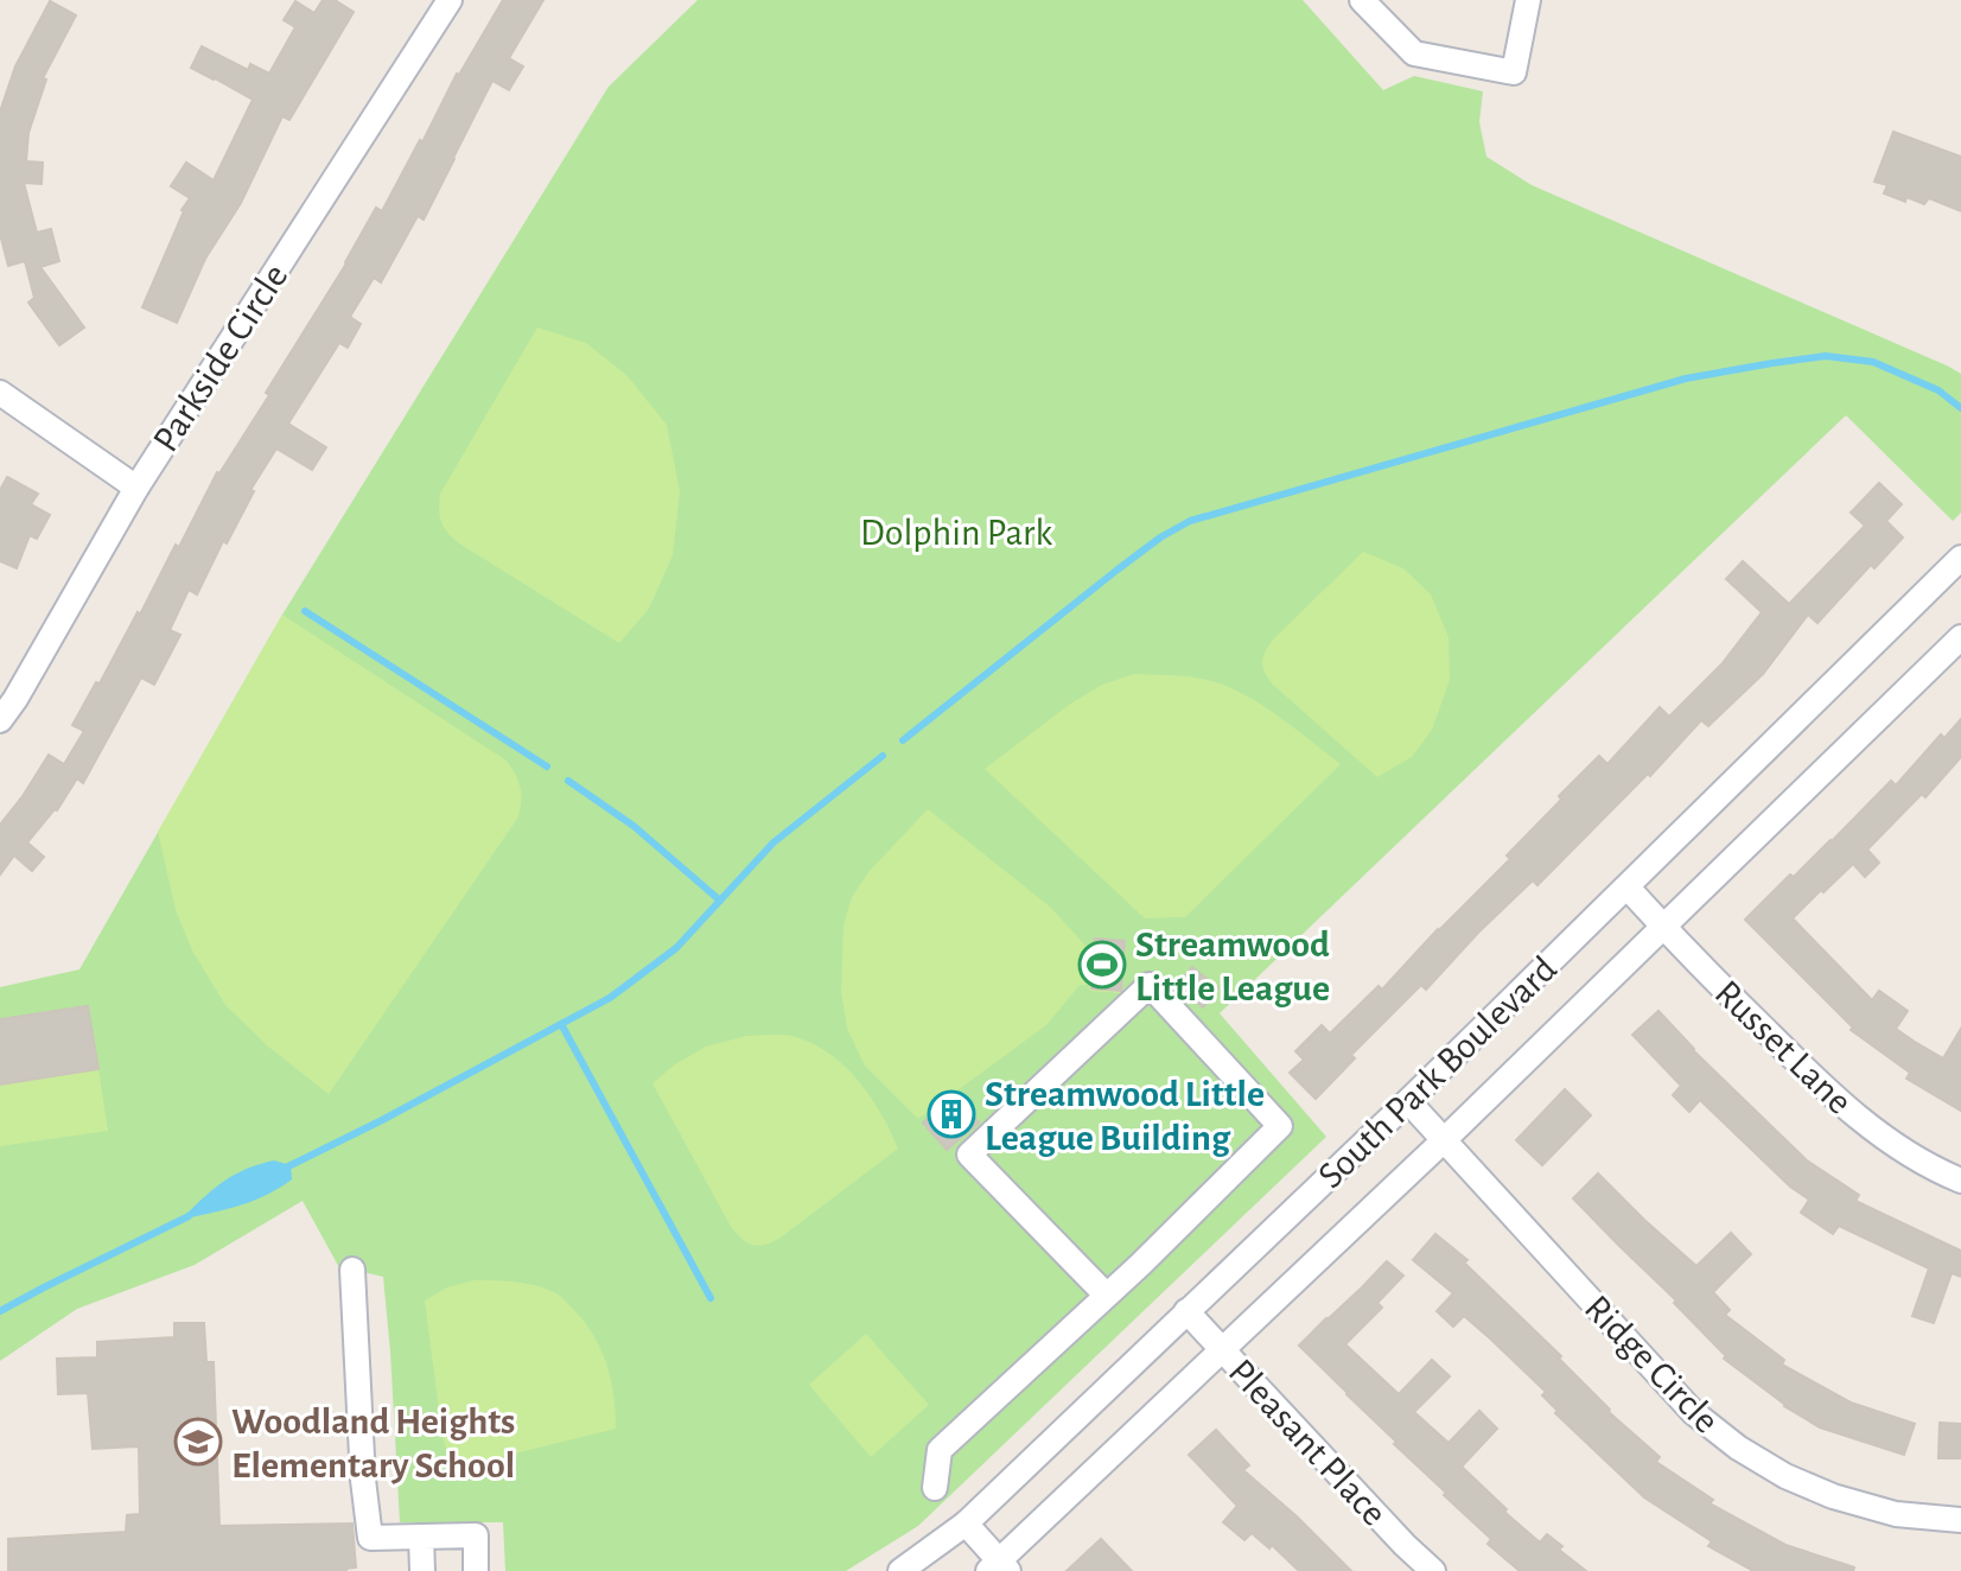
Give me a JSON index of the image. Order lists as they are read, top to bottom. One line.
{"streets":{"street":["Parkside Circle","Russet Lane","South Park Boulevard","Ridge Circle","Pleasant Place"]},"crossings":[["Russet Lane","South Park Boulevard"],["South Park Boulevard","Ridge Circle"],["South Park Boulevard","Pleasant Place"]],"parks":["Dolphin Park"],"places":{"sports":["Streamwood Little League"],"building":["Streamwood Little League Building"],"school or university":["Woodland Heights Elementary School"]}}
